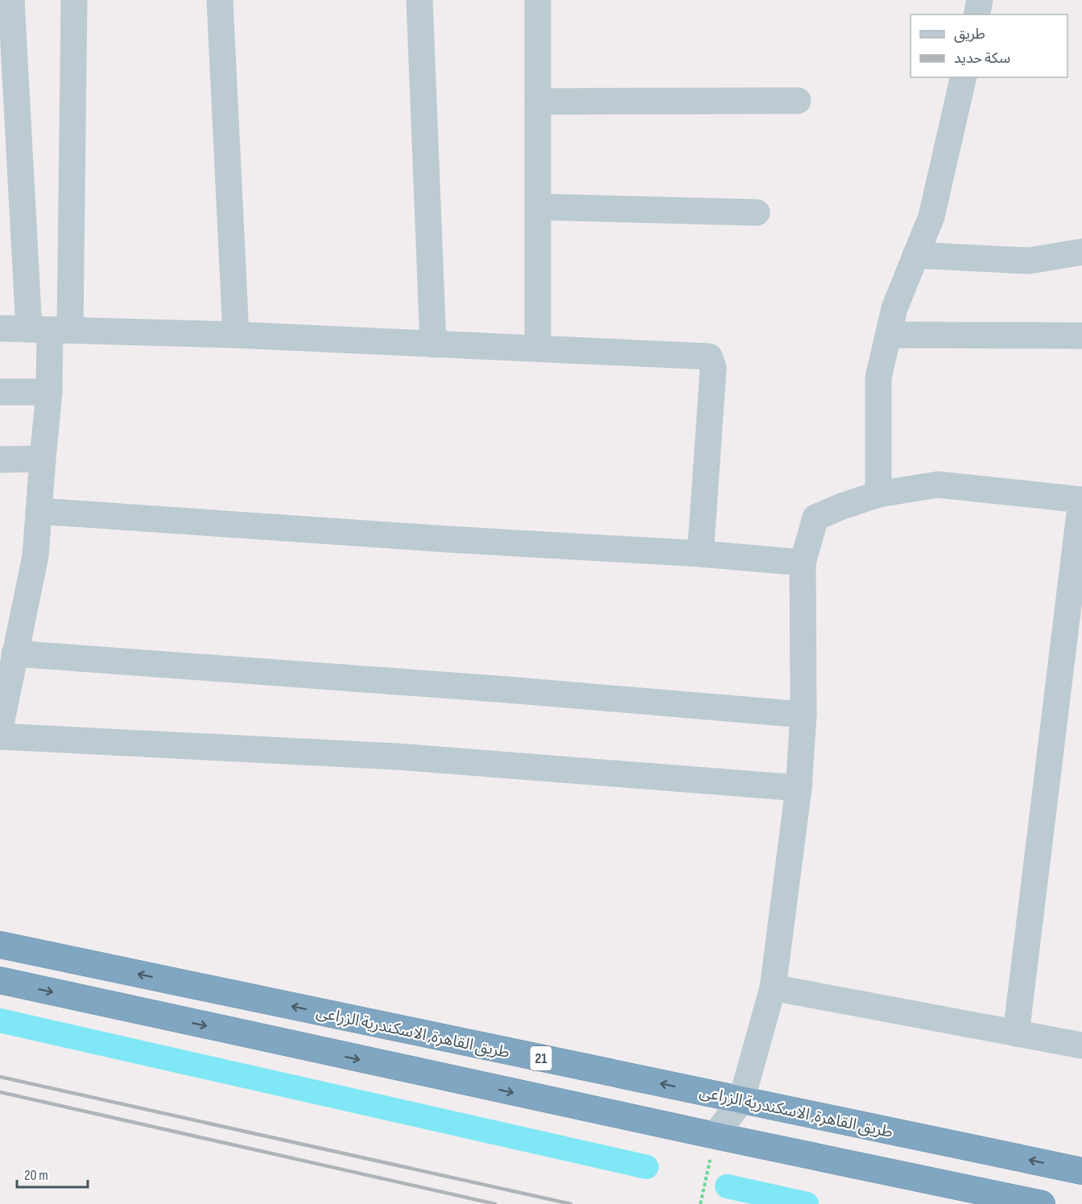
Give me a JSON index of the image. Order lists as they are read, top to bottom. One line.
{"streets":{"highway":["طريق القاهرة, الاسكندرية الزراعى","21"]},"legend":["طريق","سكة حديد"],"scale_bar":"20 m"}
